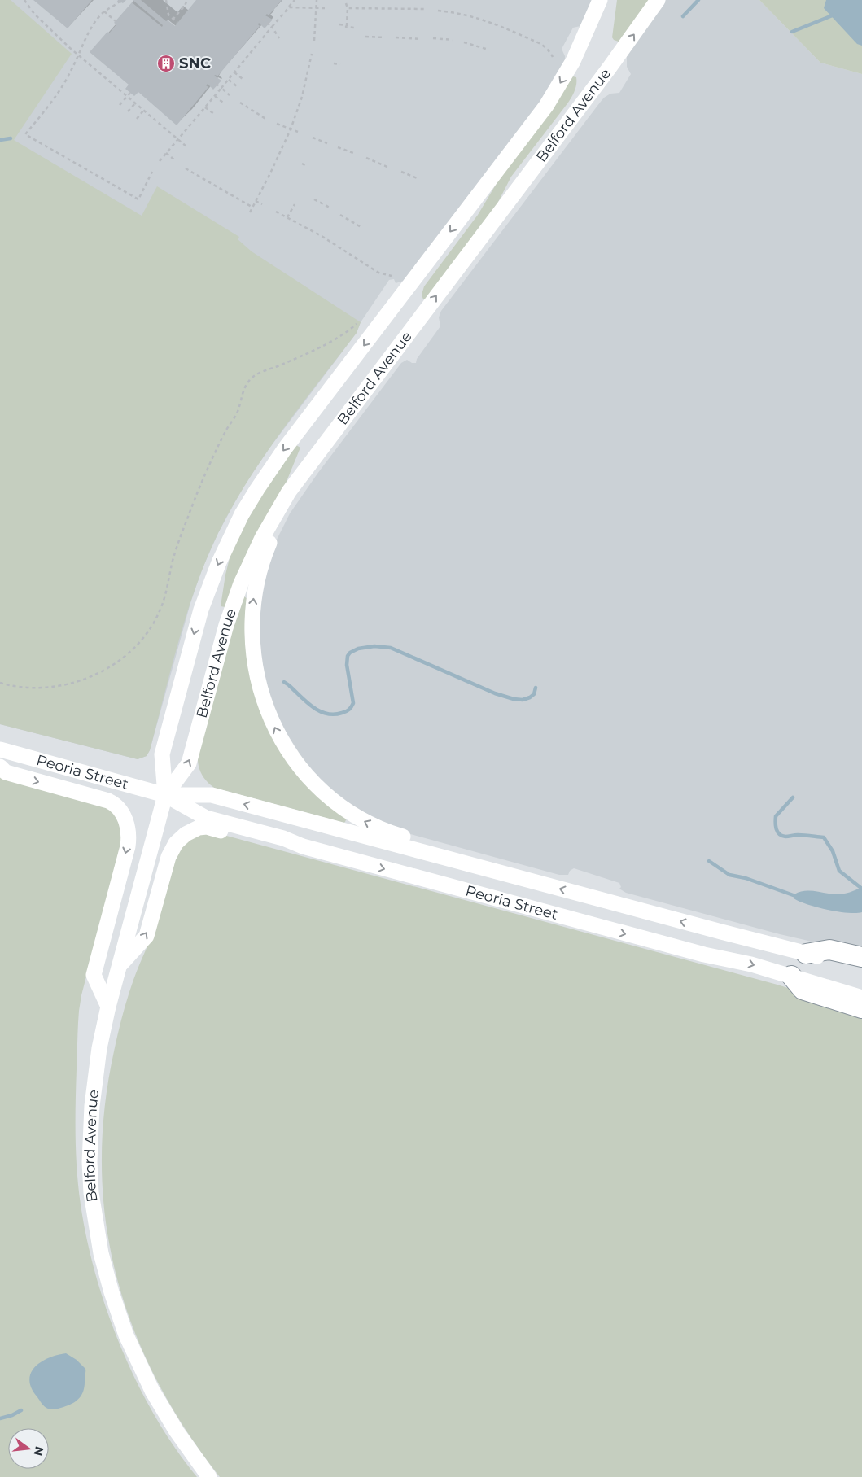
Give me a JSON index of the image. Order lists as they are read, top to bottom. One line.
{"streets":{"main road":["Belford Avenue","Peoria Street"]},"crossings":[["Belford Avenue","Peoria Street"]],"places":{"building":["SNC"]},"north":"right"}
